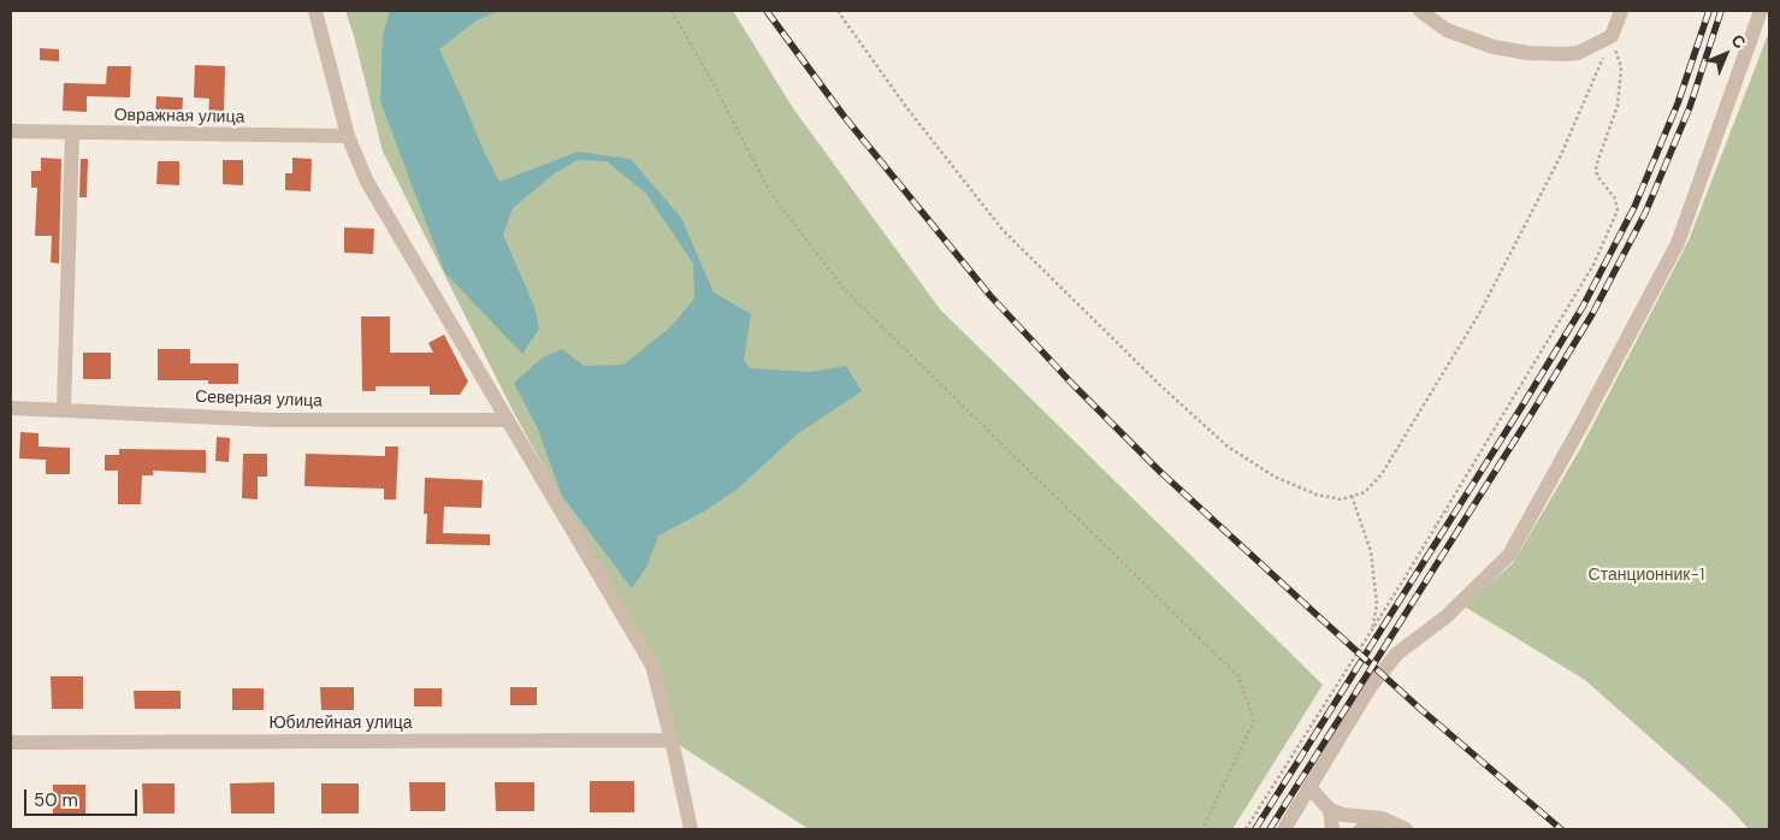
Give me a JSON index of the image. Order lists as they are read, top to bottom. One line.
{"streets":{"street":["Овражная улица","Северная улица","Юбилейная улица"]},"parks":["Станционник-1"],"scale_bar":"50 m","north":"top right"}
